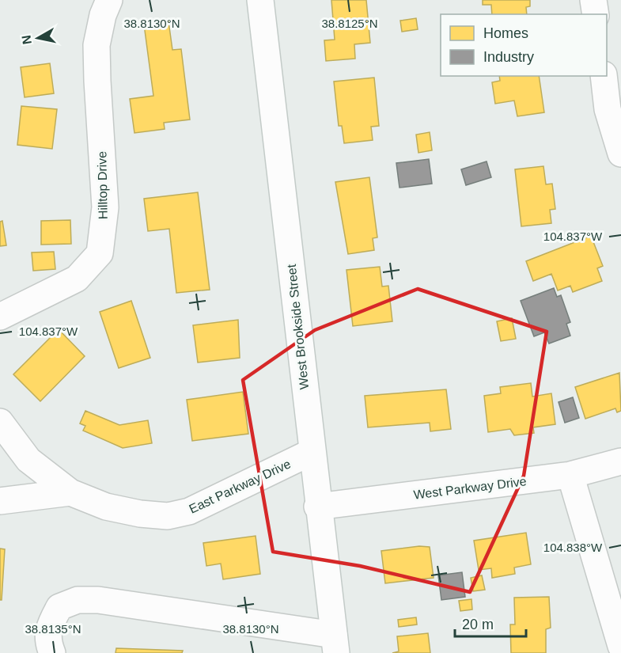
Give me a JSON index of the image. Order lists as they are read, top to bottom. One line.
{"streets":{"street":["Hilltop Drive","West Brookside Street","East Parkway Drive","West Parkway Drive"]},"crossings":[["West Brookside Street","East Parkway Drive"],["West Brookside Street","West Parkway Drive"]],"legend":["Homes","Industry"],"scale_bar":"20 m","north":"left","coordinates":["38.8130°N","38.8125°N","104.837°W","104.838°W","38.8135°N"]}
